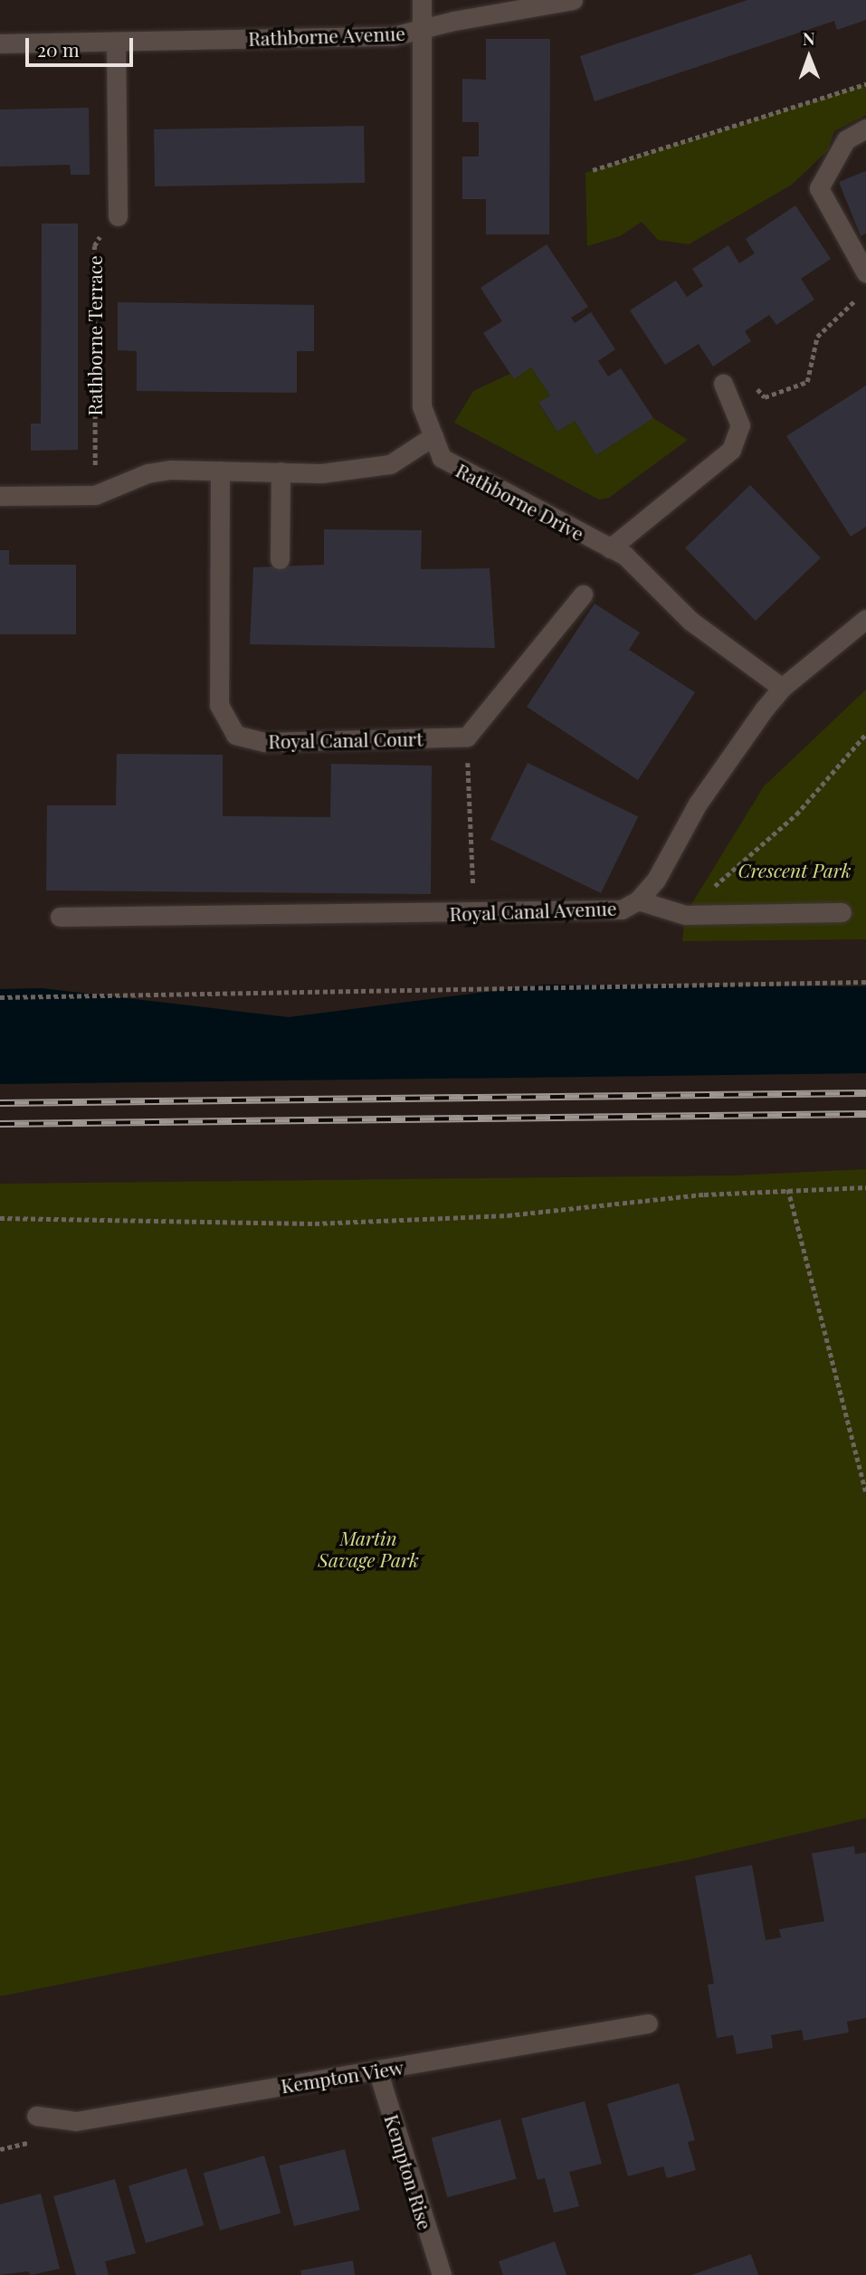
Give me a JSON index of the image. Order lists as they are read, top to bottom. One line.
{"streets":{"street":["Rathborne Avenue","Rathborne Drive","Royal Canal Court","Royal Canal Avenue","Kempton View","Kempton Rise"],"path":["Rathborne Terrace"]},"crossings":[["Rathborne Avenue","Rathborne Drive"],["Rathborne Drive","Royal Canal Avenue"],["Kempton View","Kempton Rise"]],"parks":["Crescent Park","Martin Savage Park"],"scale_bar":"20 m","north":"top"}
